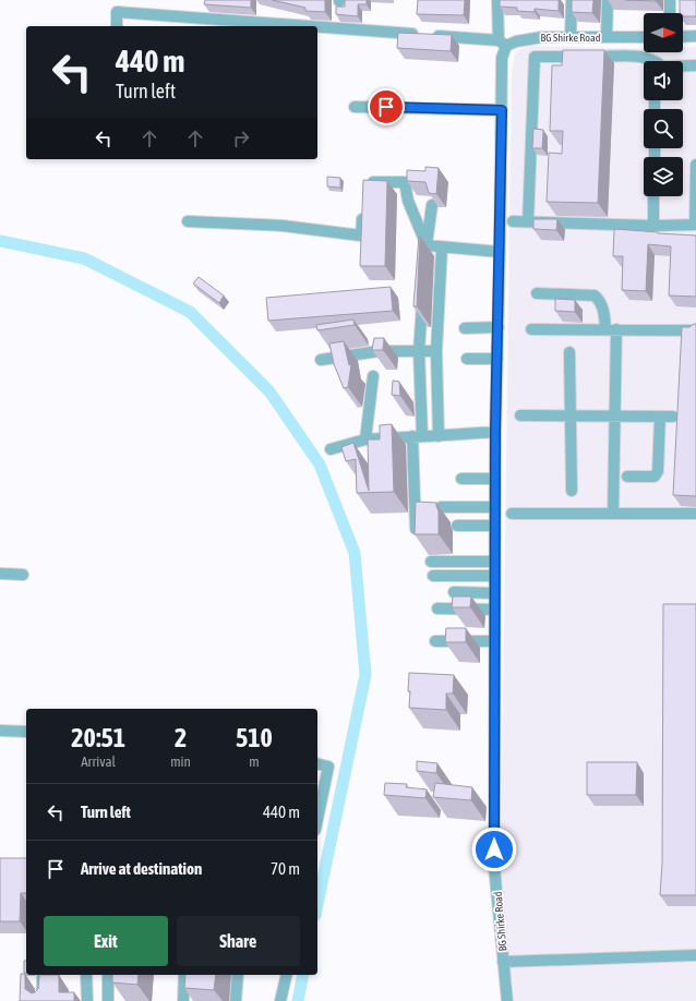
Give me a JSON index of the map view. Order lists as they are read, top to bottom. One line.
{"streets":{"street":["BG Shirke Road"]},"north":"right","page":{"turn":["440 m","Turn left"],"eta":["20:51","Arrival","2","min","510","m"],"list":[{"name":"Turn left","value":"440 m"},{"name":"Arrive at destination","value":"70 m"}],"buttons":["Exit","Share"]}}
